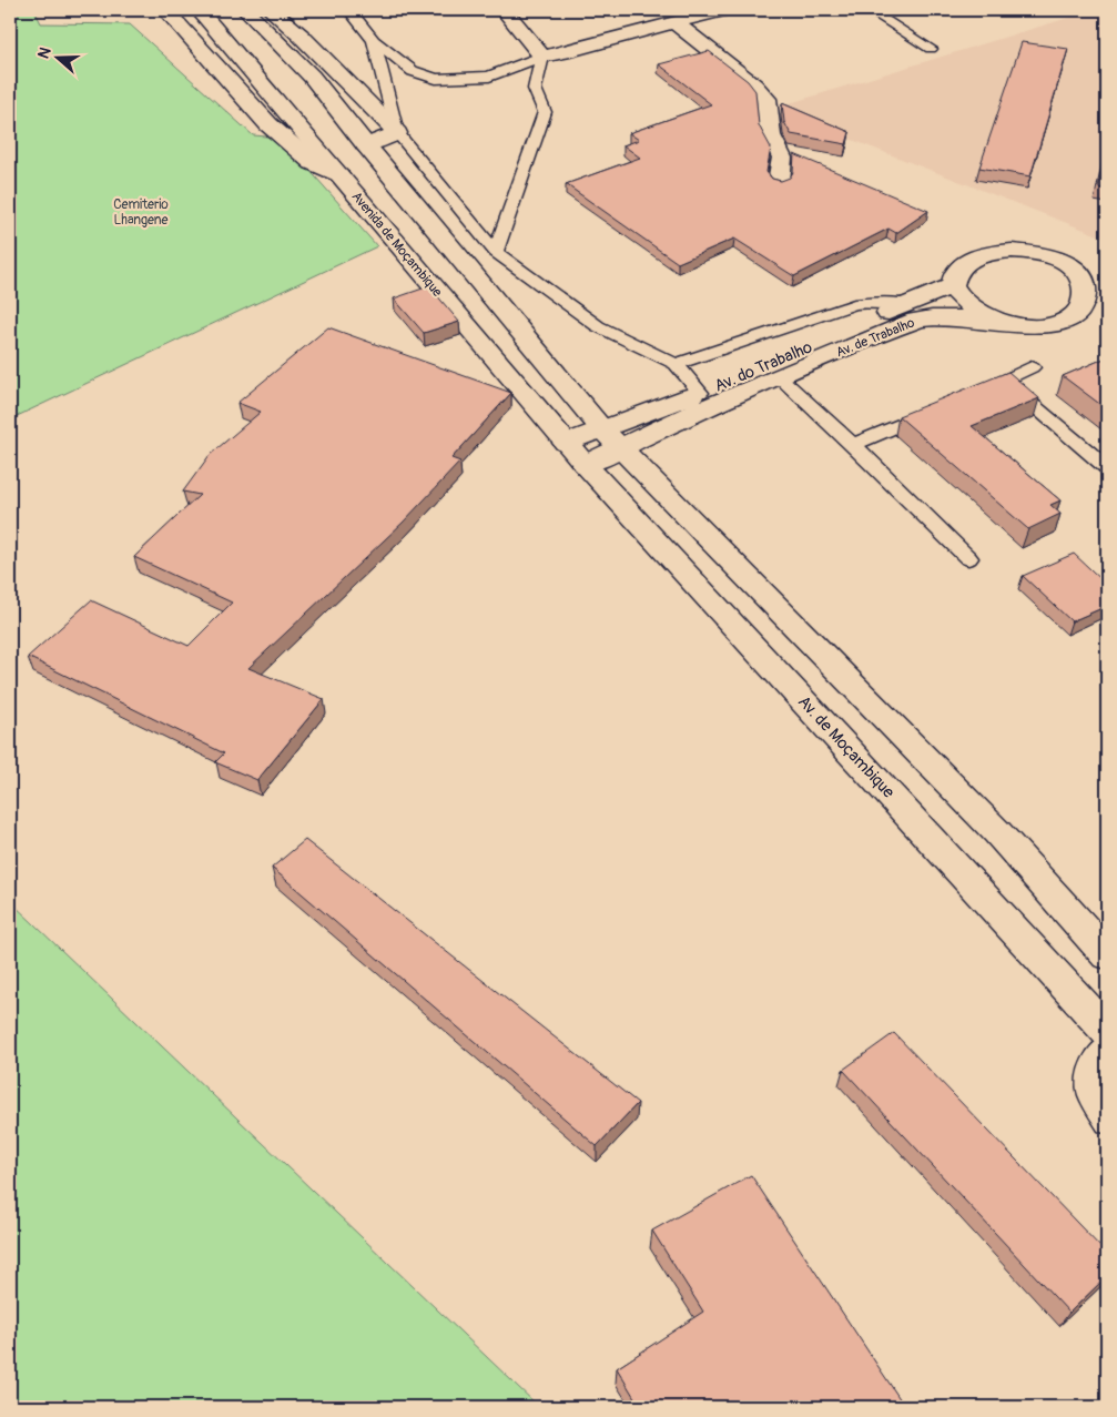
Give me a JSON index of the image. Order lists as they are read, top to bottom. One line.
{"streets":{"main road":["Avenida de Moçambique","Av. de Trabalho","Av. do Trabalho","Av. de Moçambique"]},"crossings":[["Avenida de Moçambique","Av. de Moçambique"],["Av. de Trabalho","Av. do Trabalho"]],"parks":["Cemiterio Lhangene"],"north":"left"}
